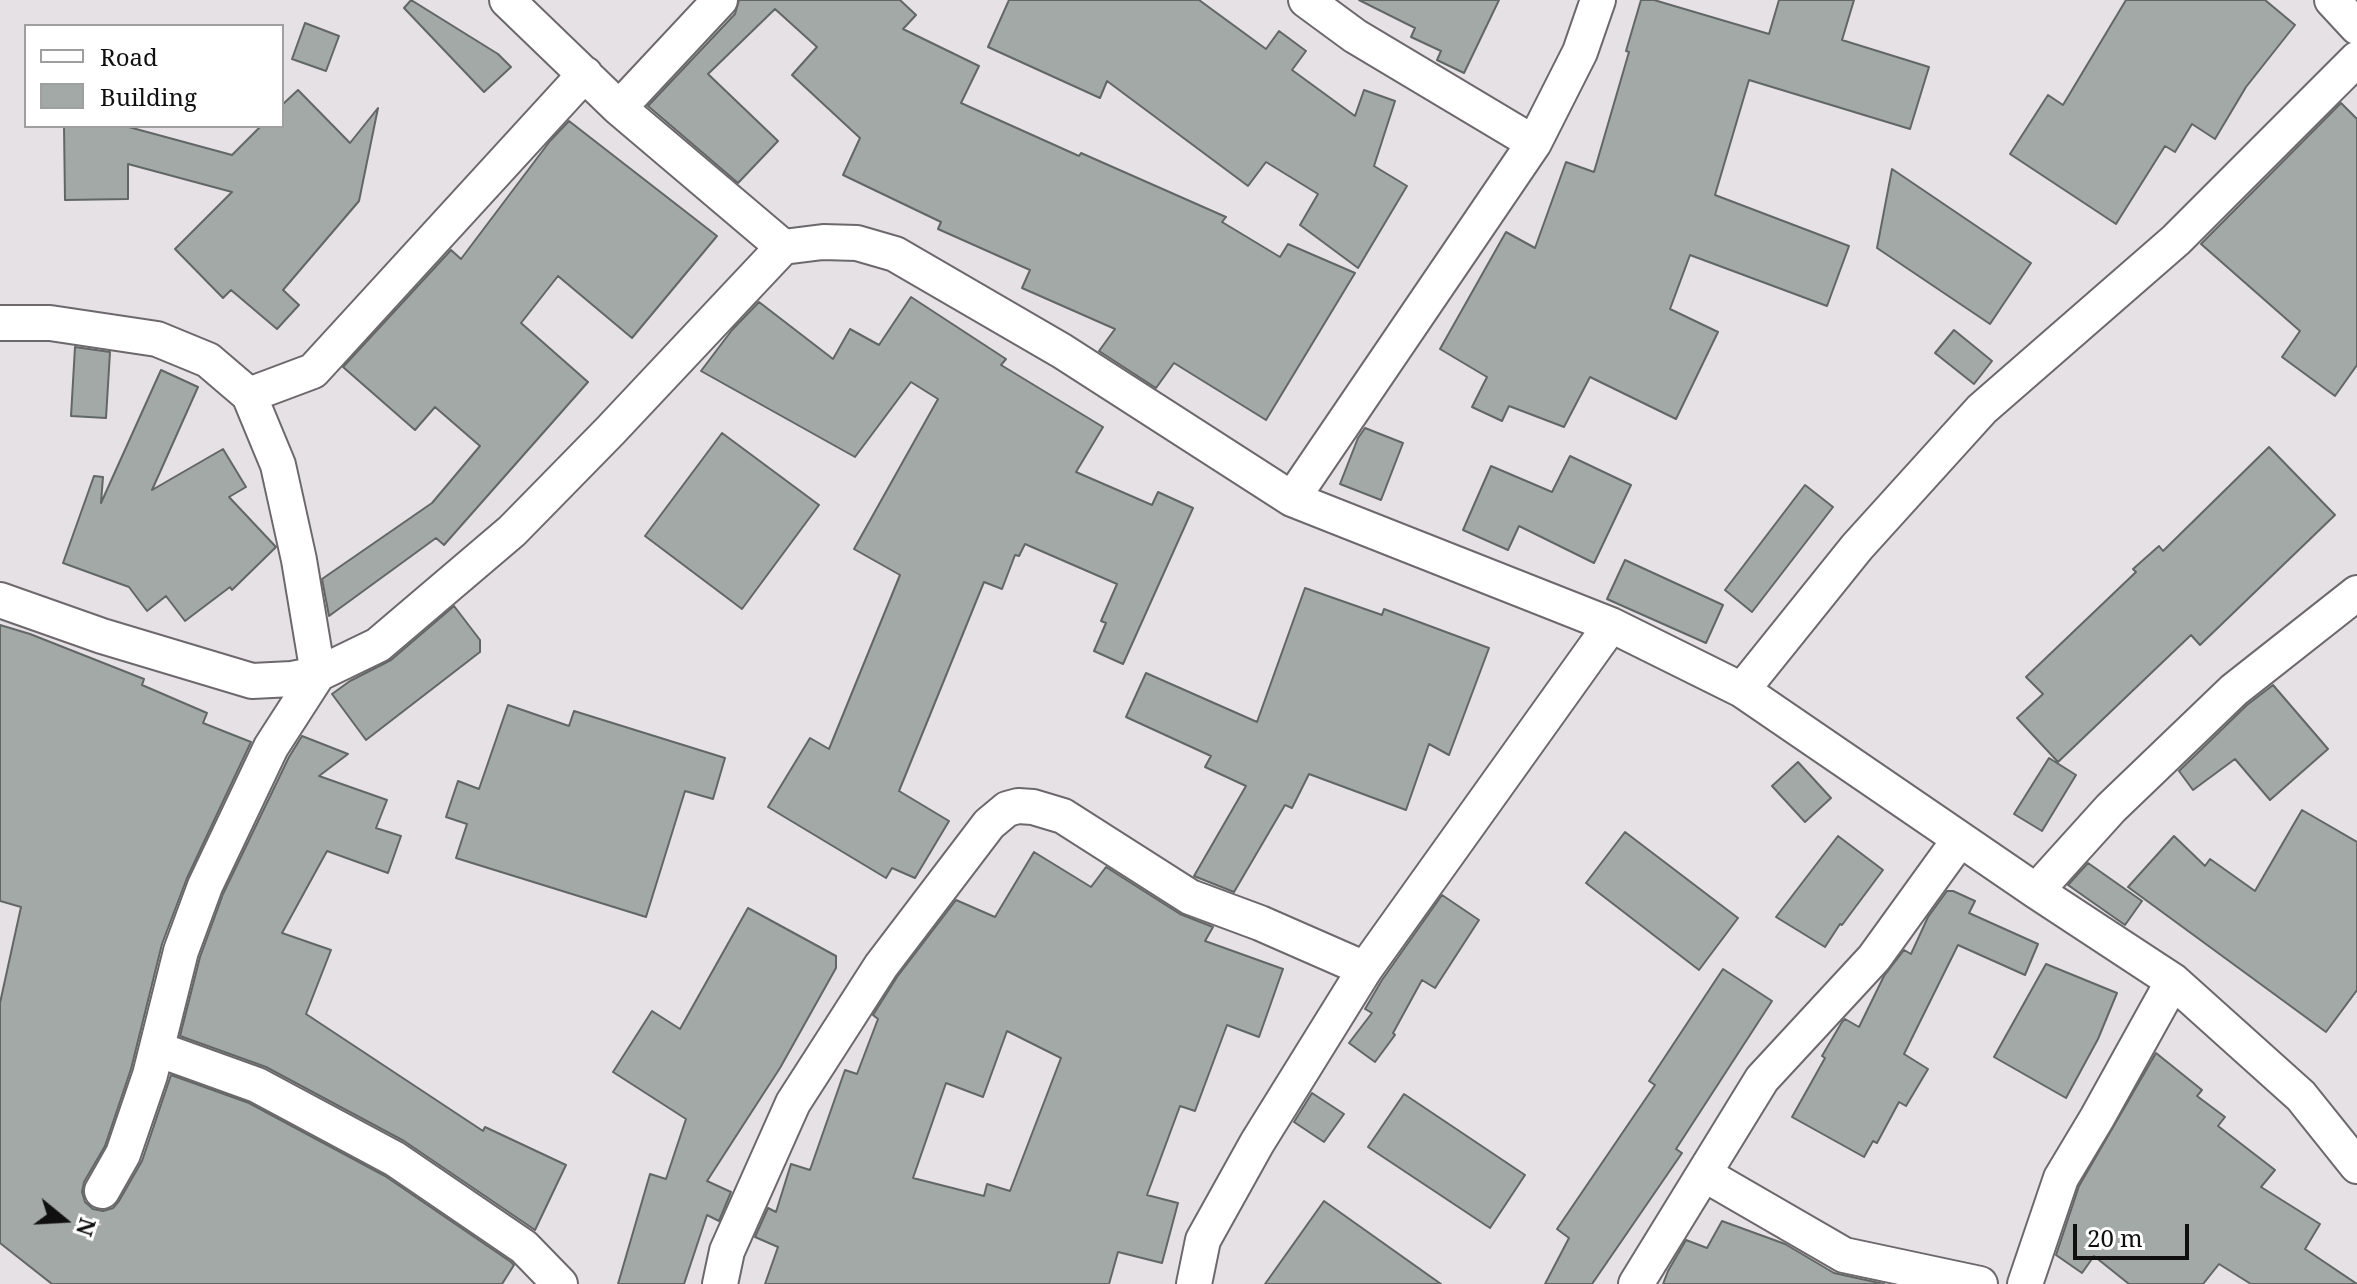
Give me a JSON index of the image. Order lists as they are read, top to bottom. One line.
{"legend":["Road","Building"],"scale_bar":"20 m","north":"right"}
